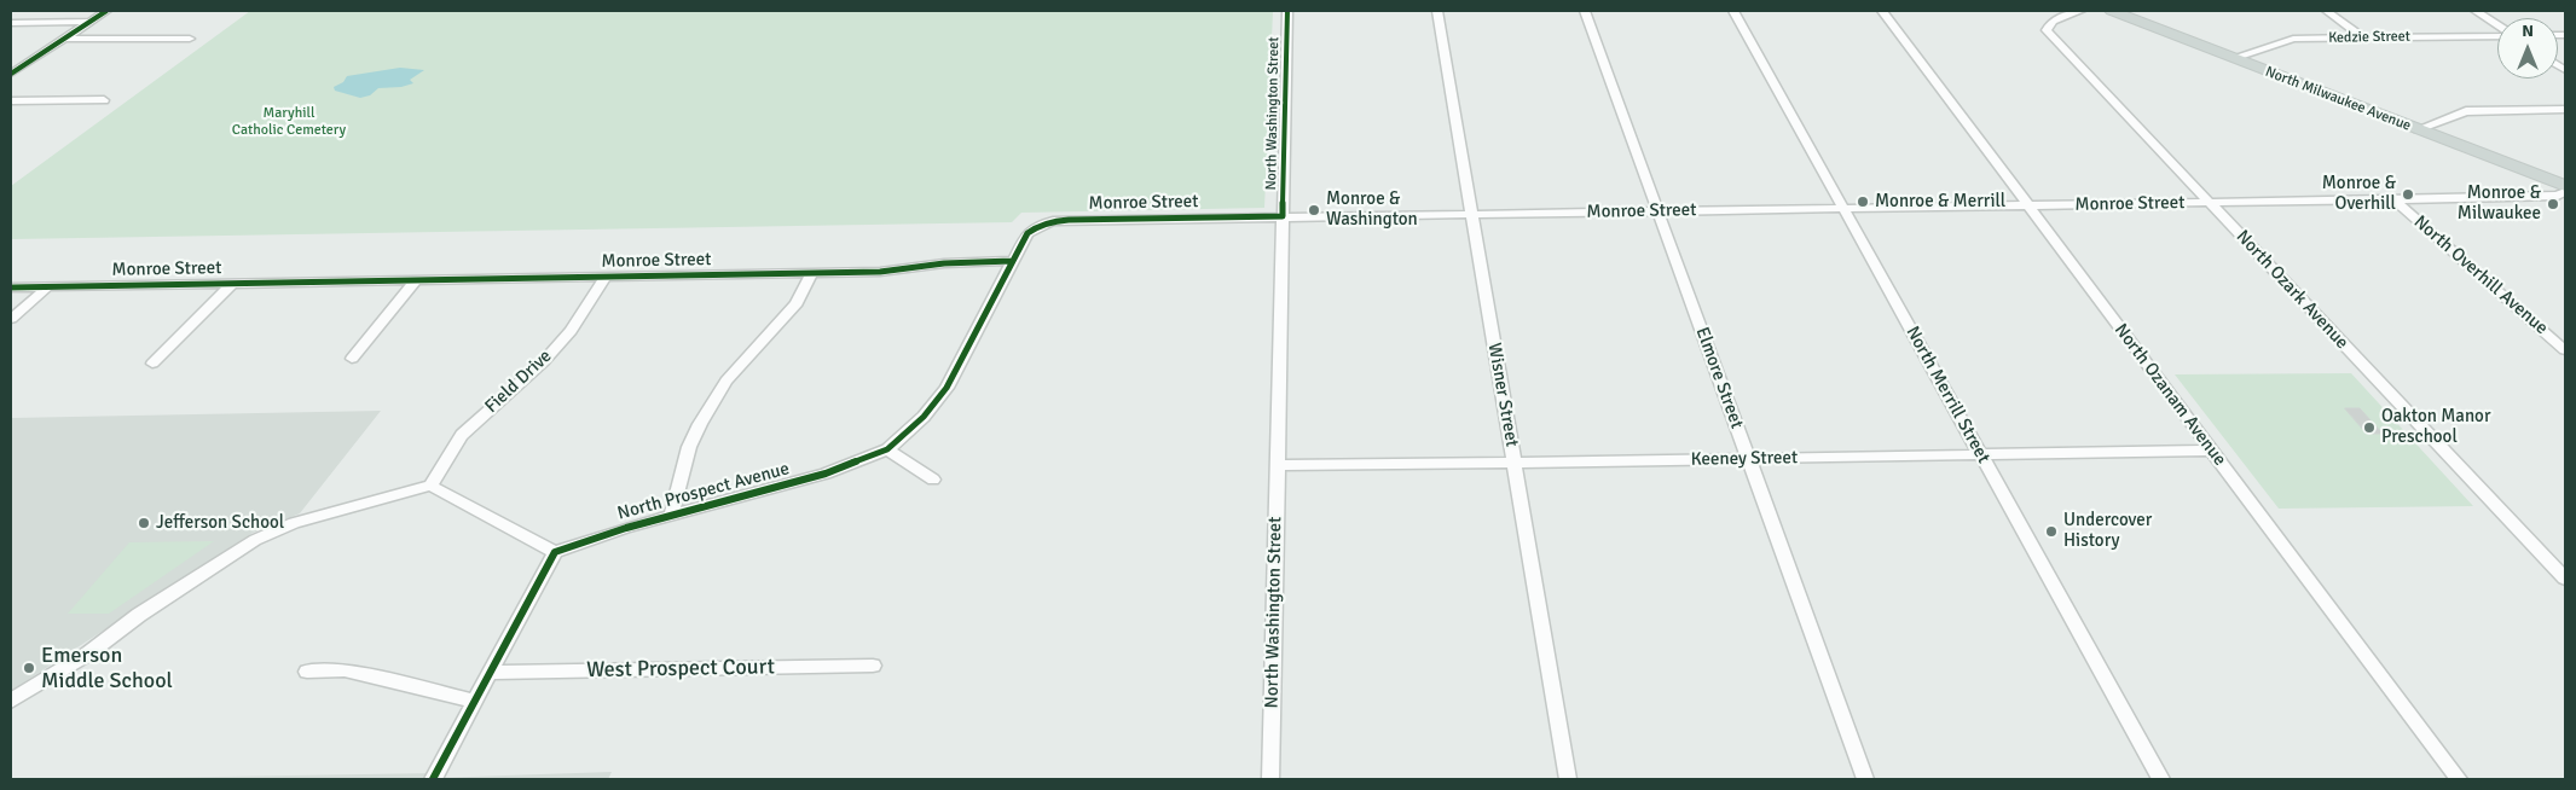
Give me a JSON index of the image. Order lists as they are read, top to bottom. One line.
{"streets":{"main road":["North Milwaukee Avenue"],"street":["Kedzie Street","North Washington Street","Monroe Street","North Overhill Avenue","North Ozark Avenue","Elmore Street","Field Drive","Wisner Street","North Merrill Street","North Ozanam Avenue","Keeney Street","North Prospect Avenue","West Prospect Court"]},"crossings":[["Kedzie Street","North Milwaukee Avenue"],["North Washington Street","Monroe Street"],["North Washington Street","Keeney Street"],["Monroe Street","North Overhill Avenue"],["Monroe Street","North Ozark Avenue"],["Monroe Street","Elmore Street"],["Monroe Street","Field Drive"],["Monroe Street","Wisner Street"],["Monroe Street","North Merrill Street"],["Monroe Street","North Ozanam Avenue"],["Monroe Street","North Prospect Avenue"],["Elmore Street","Keeney Street"],["Wisner Street","Keeney Street"],["North Merrill Street","Keeney Street"],["North Ozanam Avenue","Keeney Street"]],"parks":["Maryhill Catholic Cemetery"],"places":["Monroe & Overhill","Monroe & Merrill","Monroe & Milwaukee","Monroe & Washington","Oakton Manor Preschool","Jefferson School","Undercover History","Emerson Middle School"],"north":"top"}
